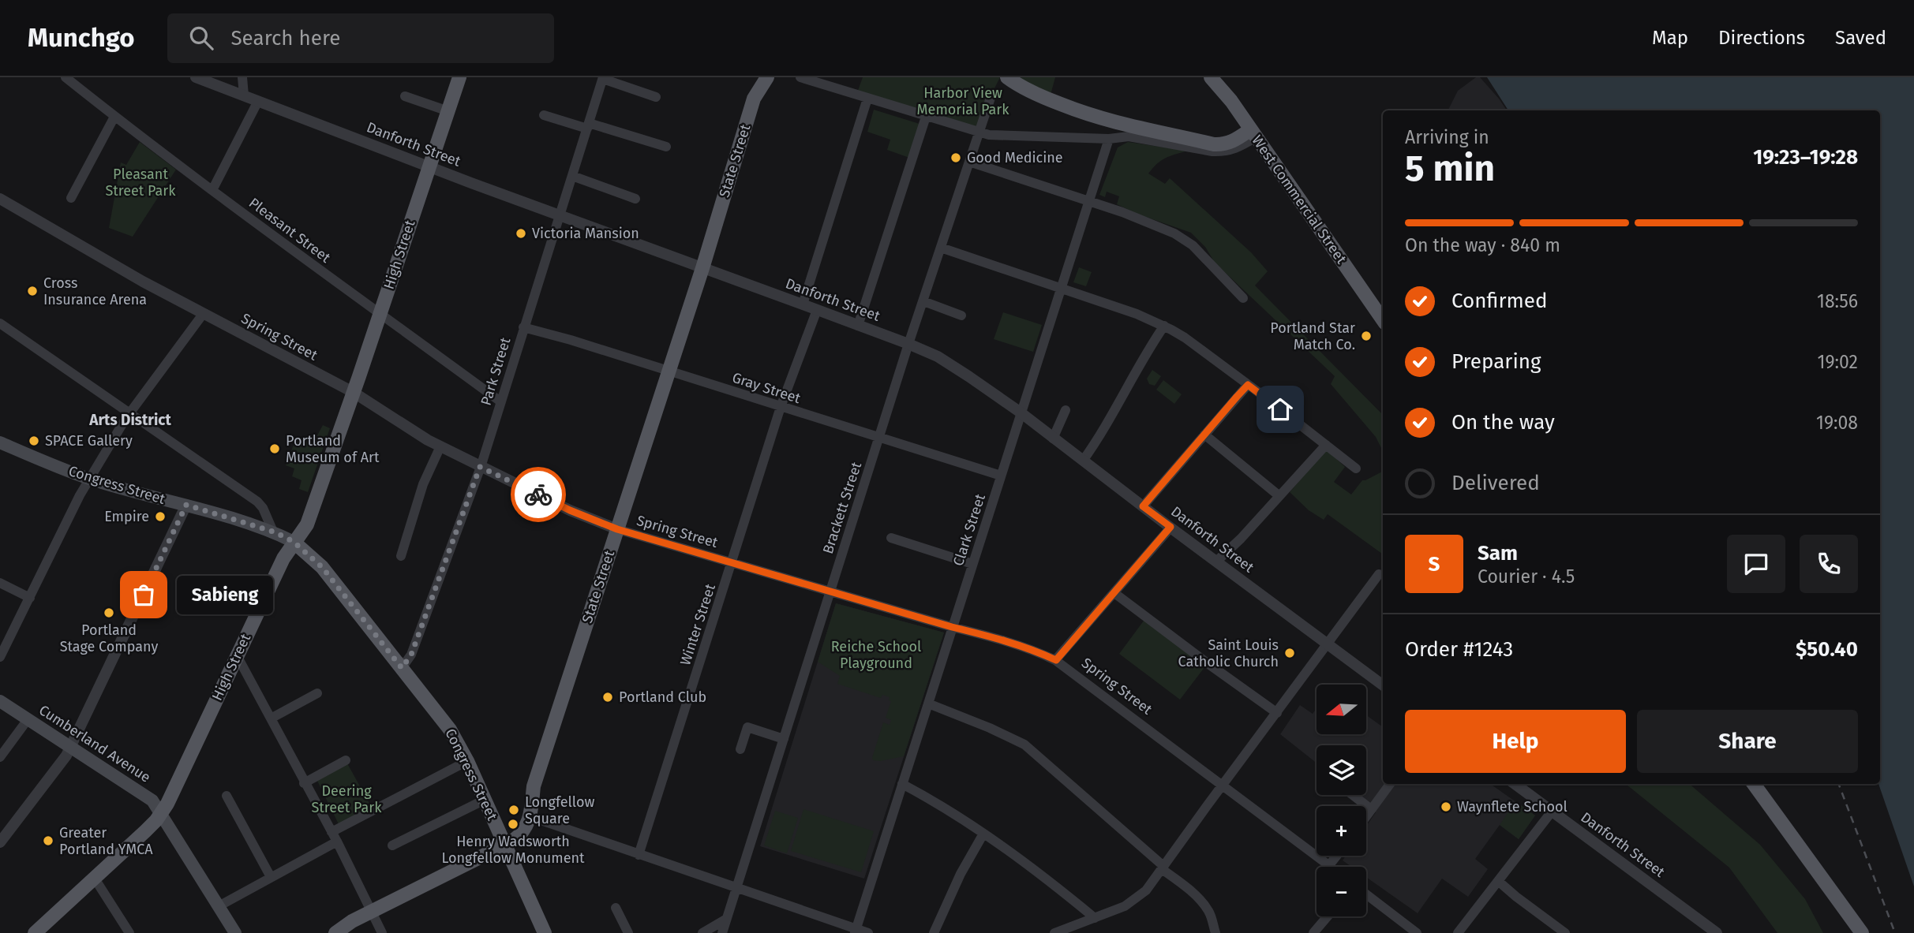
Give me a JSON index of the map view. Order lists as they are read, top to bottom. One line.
{"streets":{"main road":["State Street","West Commercial Street","High Street","Congress Street","Cumberland Avenue"],"street":["Danforth Street","Pleasant Street","Spring Street","Park Street","Gray Street","Brackett Street","Clark Street","Winter Street"]},"crossings":[["Danforth Street","State Street"],["Danforth Street","High Street"],["Danforth Street","Park Street"],["Danforth Street","Brackett Street"],["Danforth Street","Clark Street"],["Danforth Street","Winter Street"],["State Street","Spring Street"],["State Street","Gray Street"],["State Street","Congress Street"],["Pleasant Street","High Street"],["Pleasant Street","Park Street"],["High Street","Spring Street"],["High Street","Congress Street"],["High Street","Cumberland Avenue"],["Spring Street","Park Street"],["Spring Street","Brackett Street"],["Spring Street","Clark Street"],["Spring Street","Winter Street"],["Park Street","Gray Street"],["Park Street","Congress Street"],["Gray Street","Brackett Street"],["Gray Street","Clark Street"],["Gray Street","Winter Street"]],"districts":["Arts District"],"parks":["Harbor View Memorial Park","Pleasant Street Park","Reiche School Playground","Deering Street Park"],"places":["Good Medicine","Victoria Mansion","Cross Insurance Arena","Portland Star Match Co.","SPACE Gallery","Portland Museum of Art","Empire","Sabieng","Portland Stage Company","Saint Louis Catholic Church","Portland Club","Waynflete School","Longfellow Square","Henry Wadsworth Longfellow Monument","Greater Portland YMCA"],"north":"left","page":{"header":"Munchgo","search":"Search here","nav":["Map","Directions","Saved"],"heading":["5 min","Arriving in","19:23–19:28"],"panel":["Sam","Courier · 4.5","Order #1243","$50.40"],"bar":"On the way · 840 m","list":[["Confirmed","18:56"],["Preparing","19:02"],["On the way","19:08"],"Delivered"],"round":"S","bubble":"Sabieng","map_buttons":["+","−"],"buttons":["Help","Share"]}}
